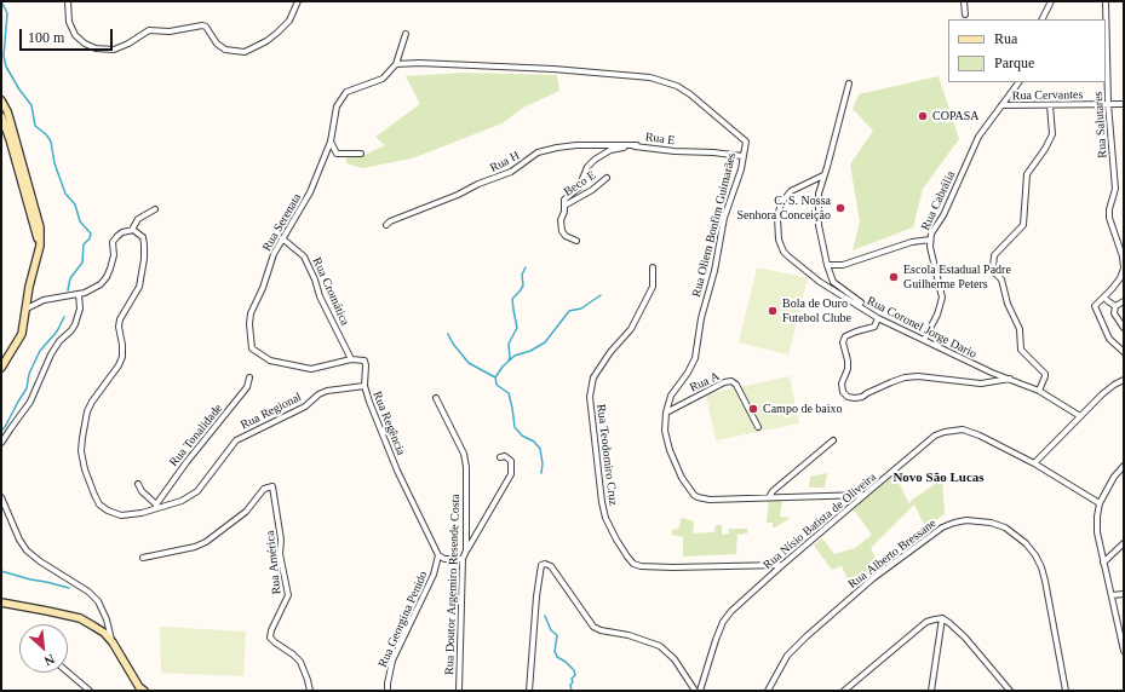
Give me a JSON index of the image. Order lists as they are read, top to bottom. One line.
{"streets":{"street":["Rua Cervantes","Rua Salutares","Rua E","Rua H","Beco E","Rua Cabrália","Rua Serenata","Rua Oliem Bonfim Guimarães","Rua Cromática","Rua Coronel Jorge Dario","Rua A","Rua Regional","Rua Regência","Rua Tonalidade","Rua Teodomiro Cruz","Rua Nísio Batista de Oliveira","Rua Alberto Bressane","Rua América","Rua Doutor Argemiro Resende Costa","Rua Georgina Penido"]},"crossings":[["Rua Cervantes","Rua Salutares"],["Rua Cervantes","Rua Cabrália"],["Rua E","Rua H"],["Rua E","Beco E"],["Rua E","Rua Oliem Bonfim Guimarães"],["Rua Cabrália","Rua Coronel Jorge Dario"],["Rua Serenata","Rua Oliem Bonfim Guimarães"],["Rua Serenata","Rua Cromática"],["Rua Serenata","Rua Regência"],["Rua Oliem Bonfim Guimarães","Rua A"],["Rua Cromática","Rua Regência"],["Rua Regional","Rua Regência"],["Rua Regional","Rua Tonalidade"],["Rua Regência","Rua Georgina Penido"],["Rua Teodomiro Cruz","Rua Nísio Batista de Oliveira"]],"districts":["Novo São Lucas"],"places":["COPASA","C. S. Nossa Senhora Conceição","Escola Estadual Padre Guilherme Peters","Bola de Ouro Futebol Clube","Campo de baixo"],"legend":["Rua","Parque"],"scale_bar":"100 m","north":"bottom right"}
